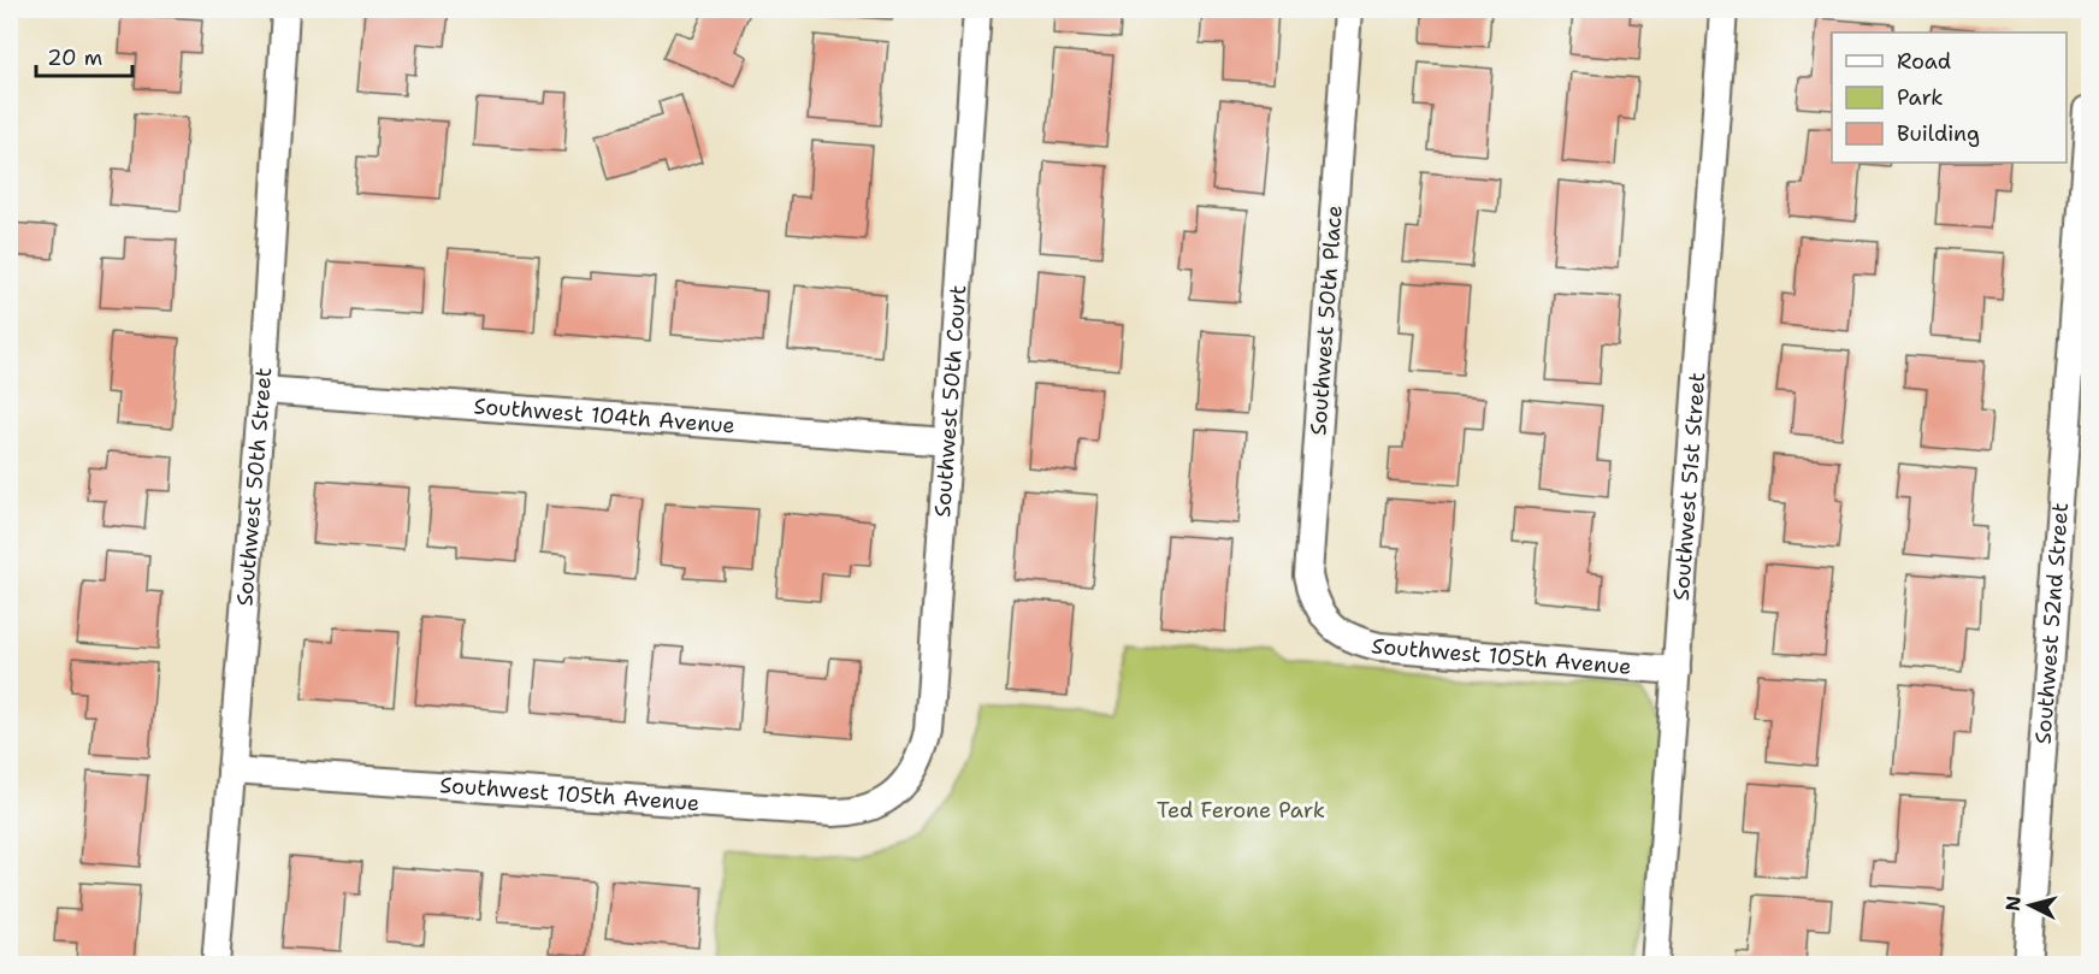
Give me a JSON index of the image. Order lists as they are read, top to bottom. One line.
{"streets":{"street":["Southwest 50th Place","Southwest 50th Court","Southwest 104th Avenue","Southwest 51st Street","Southwest 50th Street","Southwest 52nd Street","Southwest 105th Avenue"]},"crossings":[["Southwest 50th Place","Southwest 105th Avenue"],["Southwest 50th Court","Southwest 104th Avenue"],["Southwest 50th Court","Southwest 105th Avenue"],["Southwest 104th Avenue","Southwest 50th Street"],["Southwest 51st Street","Southwest 105th Avenue"],["Southwest 50th Street","Southwest 105th Avenue"]],"parks":["Ted Ferone Park"],"legend":["Road","Park","Building"],"scale_bar":"20 m","north":"left"}
